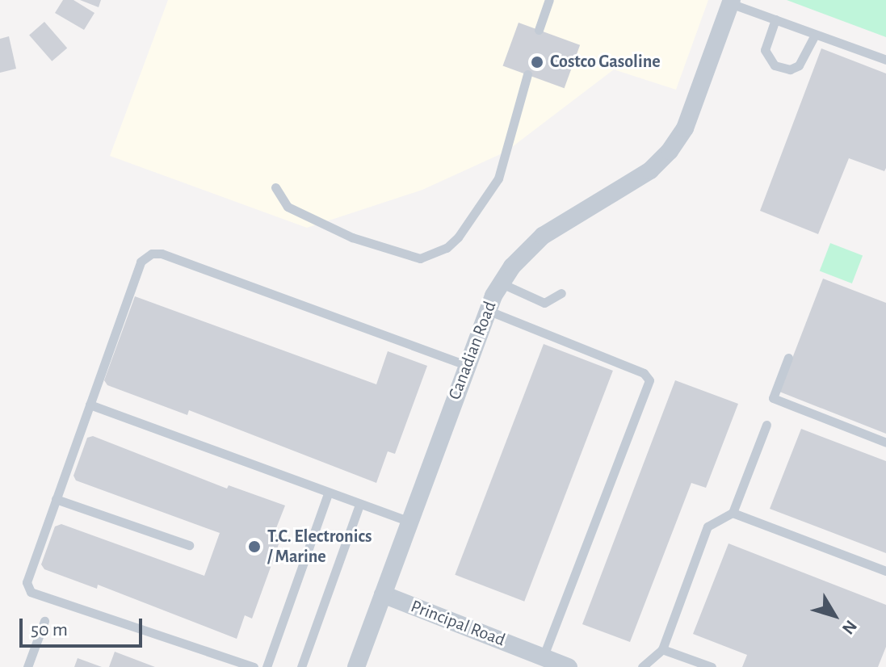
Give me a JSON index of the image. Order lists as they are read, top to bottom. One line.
{"streets":{"street":["Canadian Road","Principal Road"]},"crossings":[["Canadian Road","Principal Road"]],"places":["Costco Gasoline","T.C. Electronics / Marine"],"scale_bar":"50 m","north":"bottom right"}
